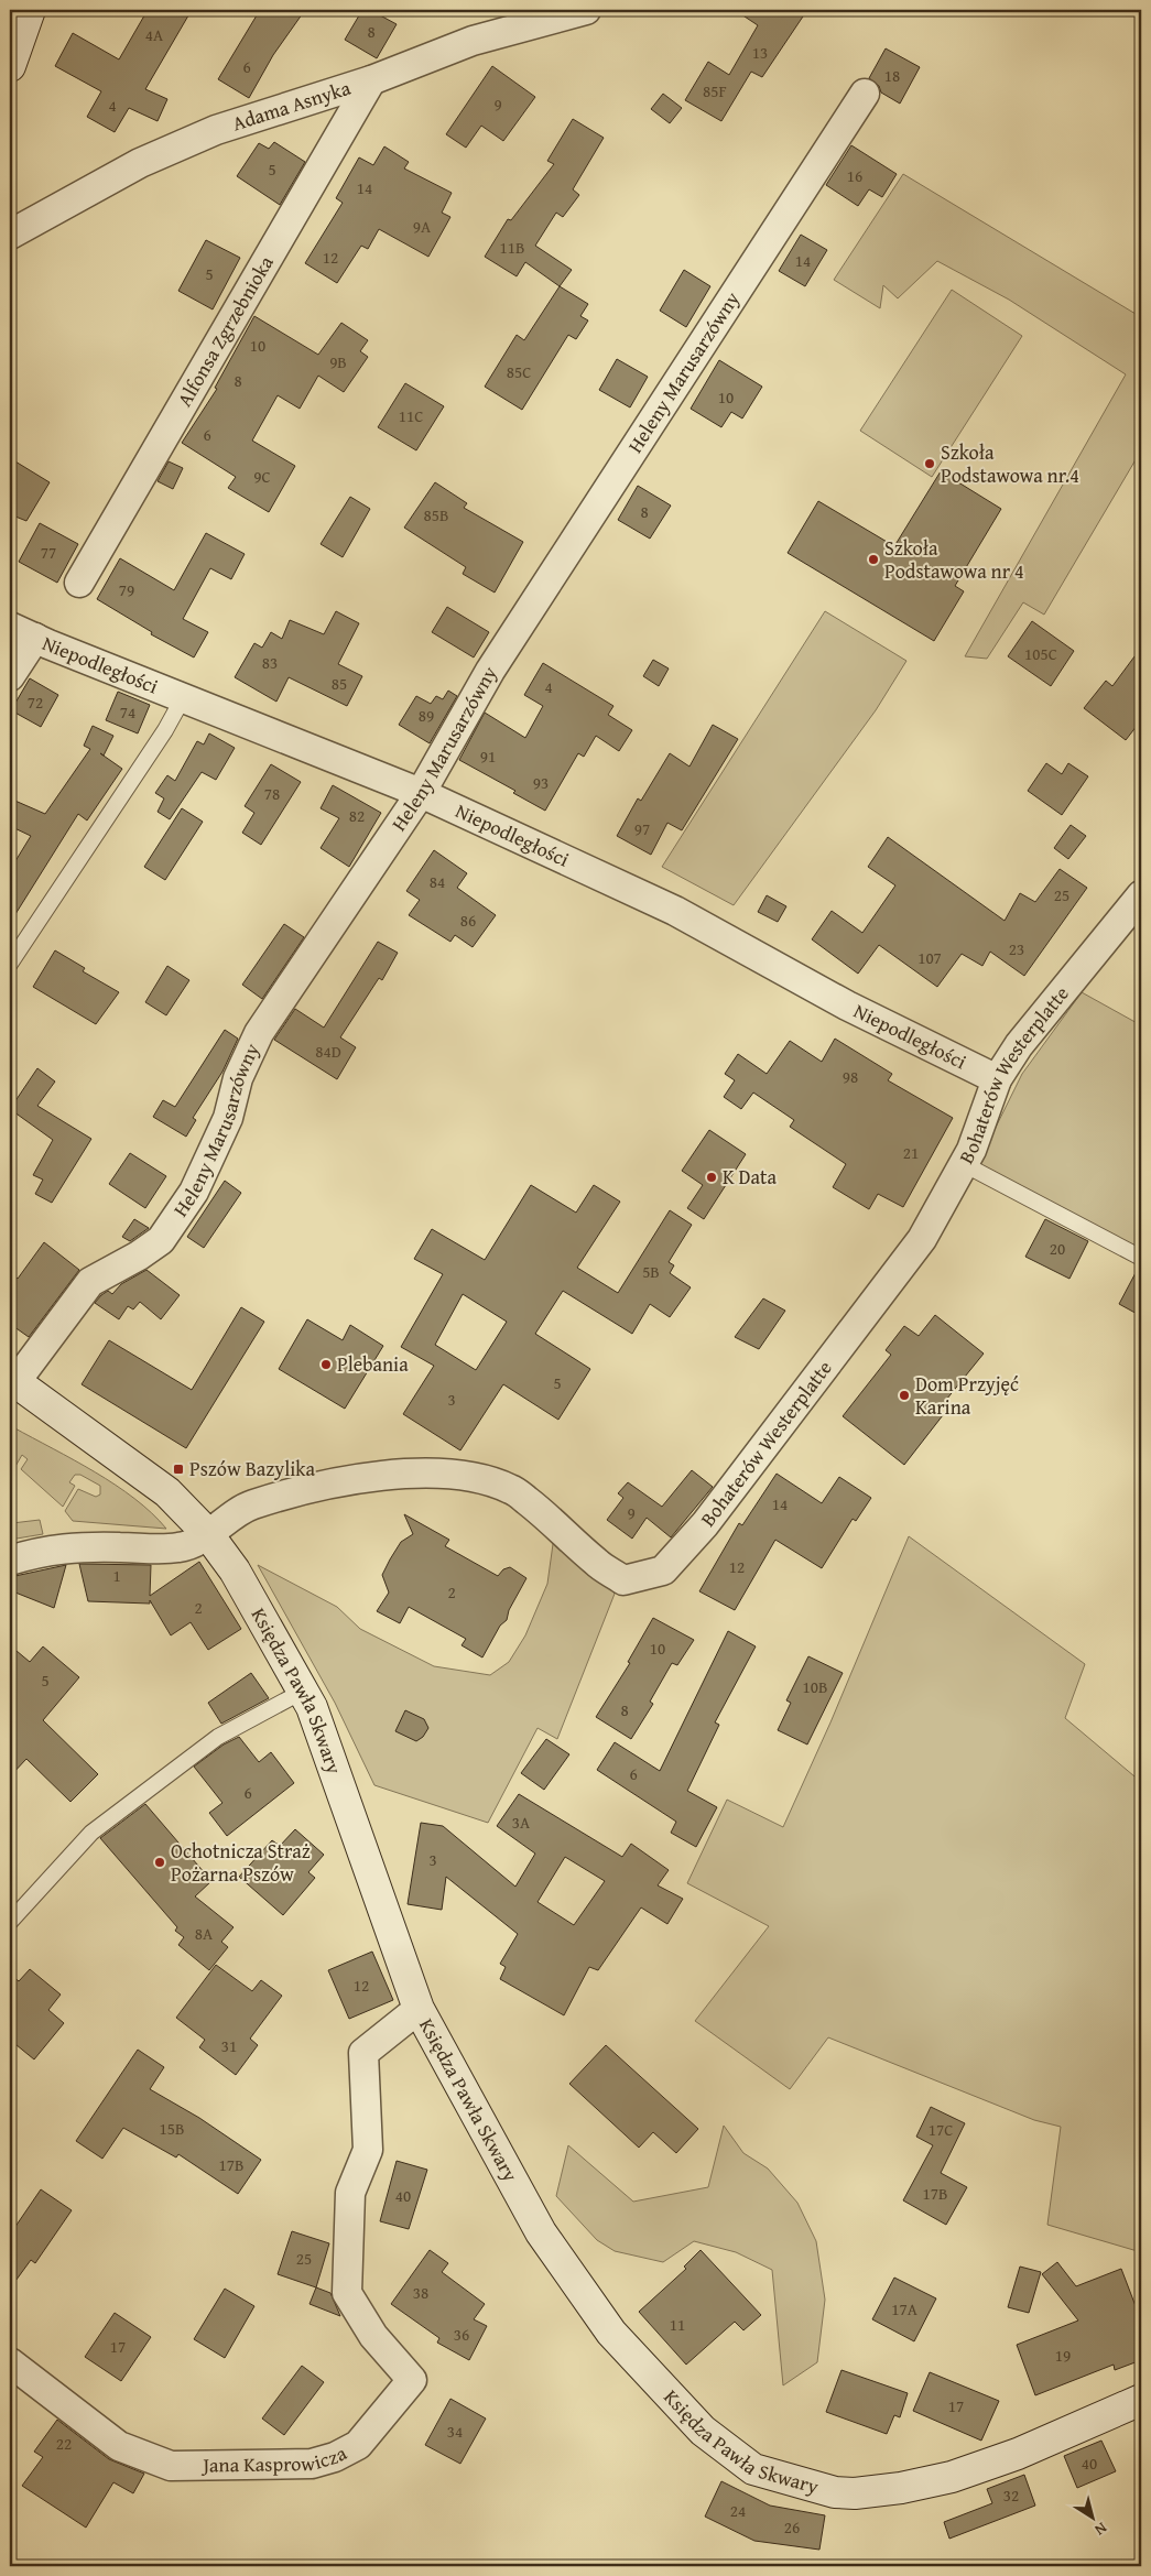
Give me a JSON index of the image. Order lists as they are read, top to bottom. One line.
{"streets":{"main road":["Księdza Pawła Skwary"],"street":["Adama Asnyka","Alfonsa Zgrzebnioka","Heleny Marusarzówny","Niepodległości","Bohaterów Westerplatte","Jana Kasprowicza"]},"crossings":[["Adama Asnyka","Alfonsa Zgrzebnioka"],["Heleny Marusarzówny","Niepodległości"],["Heleny Marusarzówny","Księdza Pawła Skwary"],["Niepodległości","Bohaterów Westerplatte"],["Bohaterów Westerplatte","Księdza Pawła Skwary"],["Księdza Pawła Skwary","Jana Kasprowicza"]],"places":{"other":["Szkoła Podstawowa nr.4","Szkoła Podstawowa nr 4","K Data","Plebania","Dom Przyjęć Karina","Ochotnicza Straż Pożarna Pszów"],"transit":["Pszów Bazylika"]},"house_numbers":["8","4A","13","6","18","85F","9","4","5","16","14","9A","11B","12","14","5","10","9B","85C","8","10","11C","6","9C","8","85B","77","79","105C","83","85","4","72","74","89","91","93","78","82","97","84","25","86","23","107","84D","98","21","20","5B","5","3","14","9","12","1","2","2","10","5","10B","8","6","6","3A","3","8A","12","31","15B","17C","17B","17B","40","25","38","17A","11","36","17","19","17","34","22","40","32","24","26"],"north":"bottom right"}
